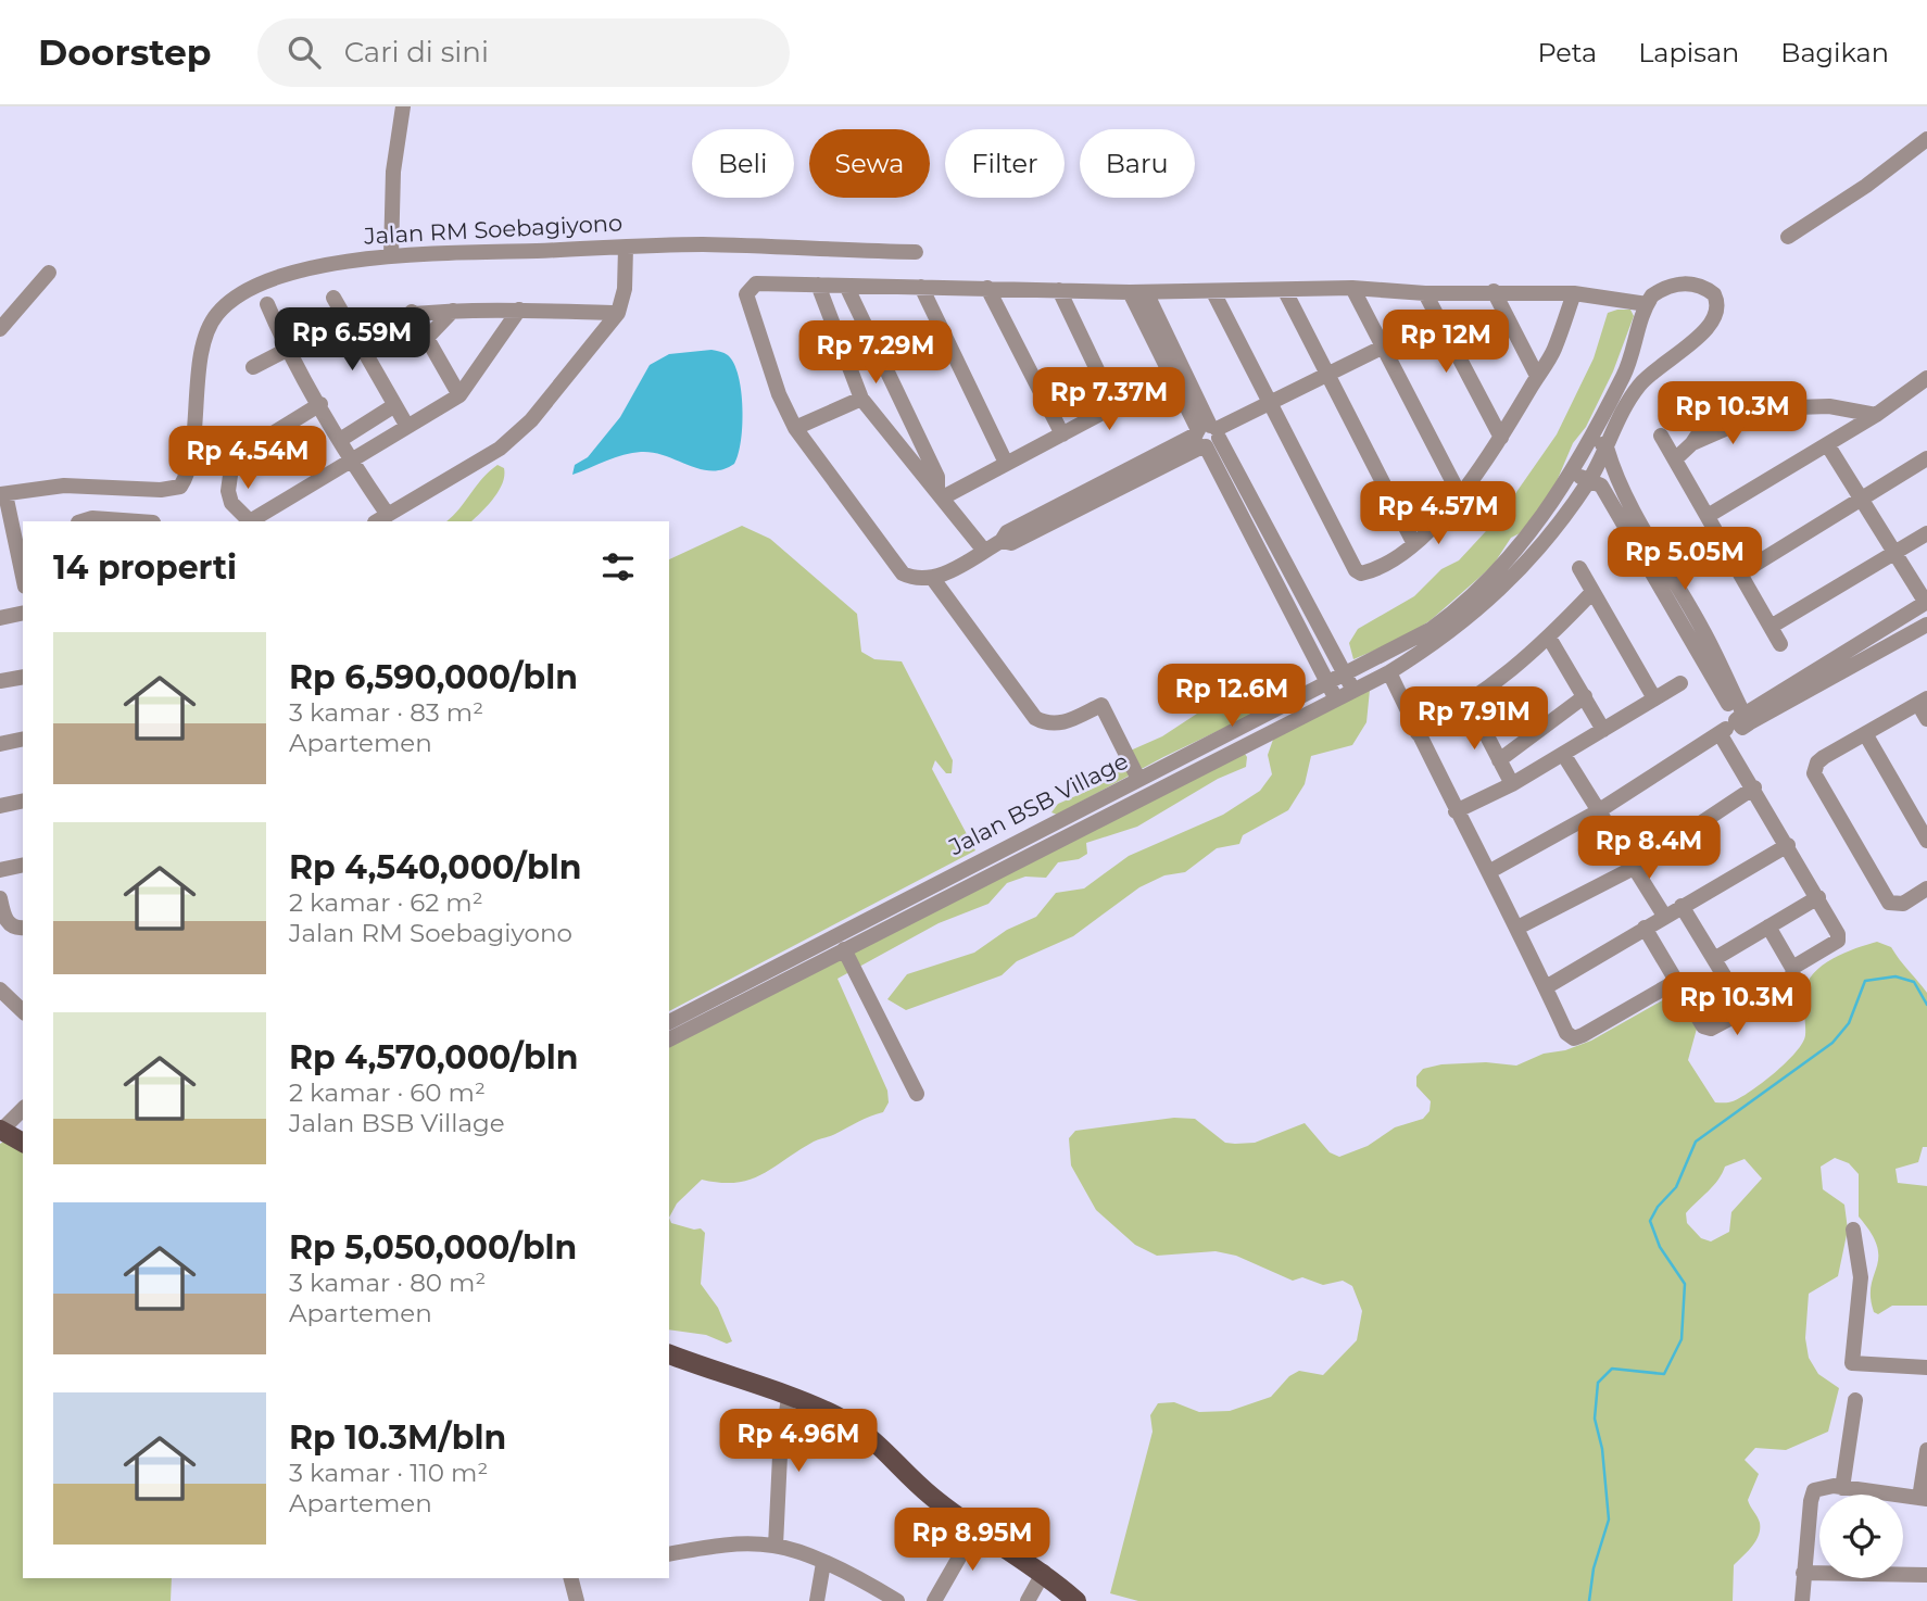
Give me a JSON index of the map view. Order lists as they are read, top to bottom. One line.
{"streets":{"street":["Jalan RM Soebagiyono","Jalan BSB Village"]},"page":{"header":"Doorstep","search":"Cari di sini","nav":["Peta","Lapisan","Bagikan"],"chip":["Beli","Sewa","Filter","Baru"],"price":["Rp 6.59M","Rp 12M","Rp 7.29M","Rp 7.37M","Rp 10.3M","Rp 4.54M","Rp 4.57M","Rp 5.05M","Rp 12.6M","Rp 7.91M","Rp 8.4M","Rp 10.3M","Rp 4.96M","Rp 8.95M"],"heading":"14 properti","list":[{"name":"Rp 6,590,000/bln","note":"3 kamar · 83 m² · Apartemen"},{"name":"Rp 4,540,000/bln","note":"2 kamar · 62 m² · Jalan RM Soebagiyono"},{"name":"Rp 4,570,000/bln","note":"2 kamar · 60 m² · Jalan BSB Village"},{"name":"Rp 5,050,000/bln","note":"3 kamar · 80 m² · Apartemen"},{"name":"Rp 10.3M/bln","note":"3 kamar · 110 m² · Apartemen"}]}}
